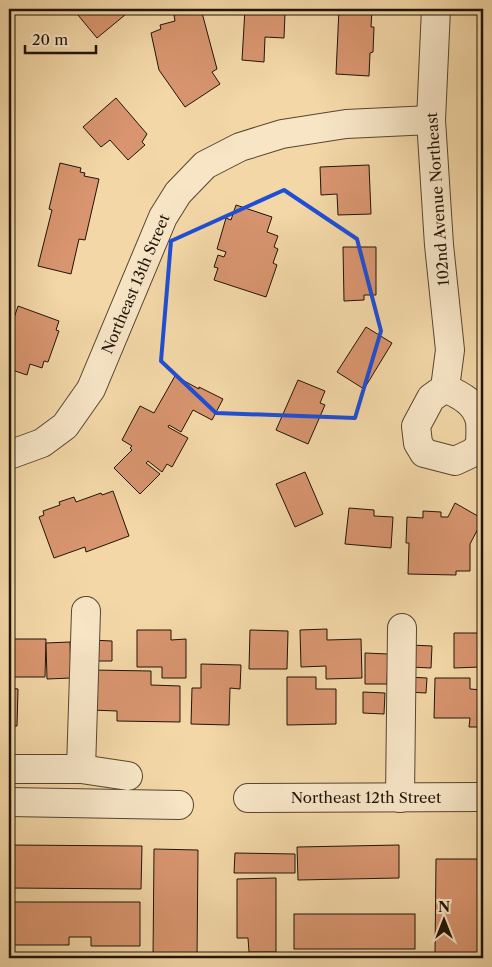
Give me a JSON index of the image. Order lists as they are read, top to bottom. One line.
{"streets":{"street":["102nd Avenue Northeast","Northeast 13th Street","Northeast 12th Street"]},"crossings":[["102nd Avenue Northeast","Northeast 13th Street"]],"scale_bar":"20 m","north":"top"}
